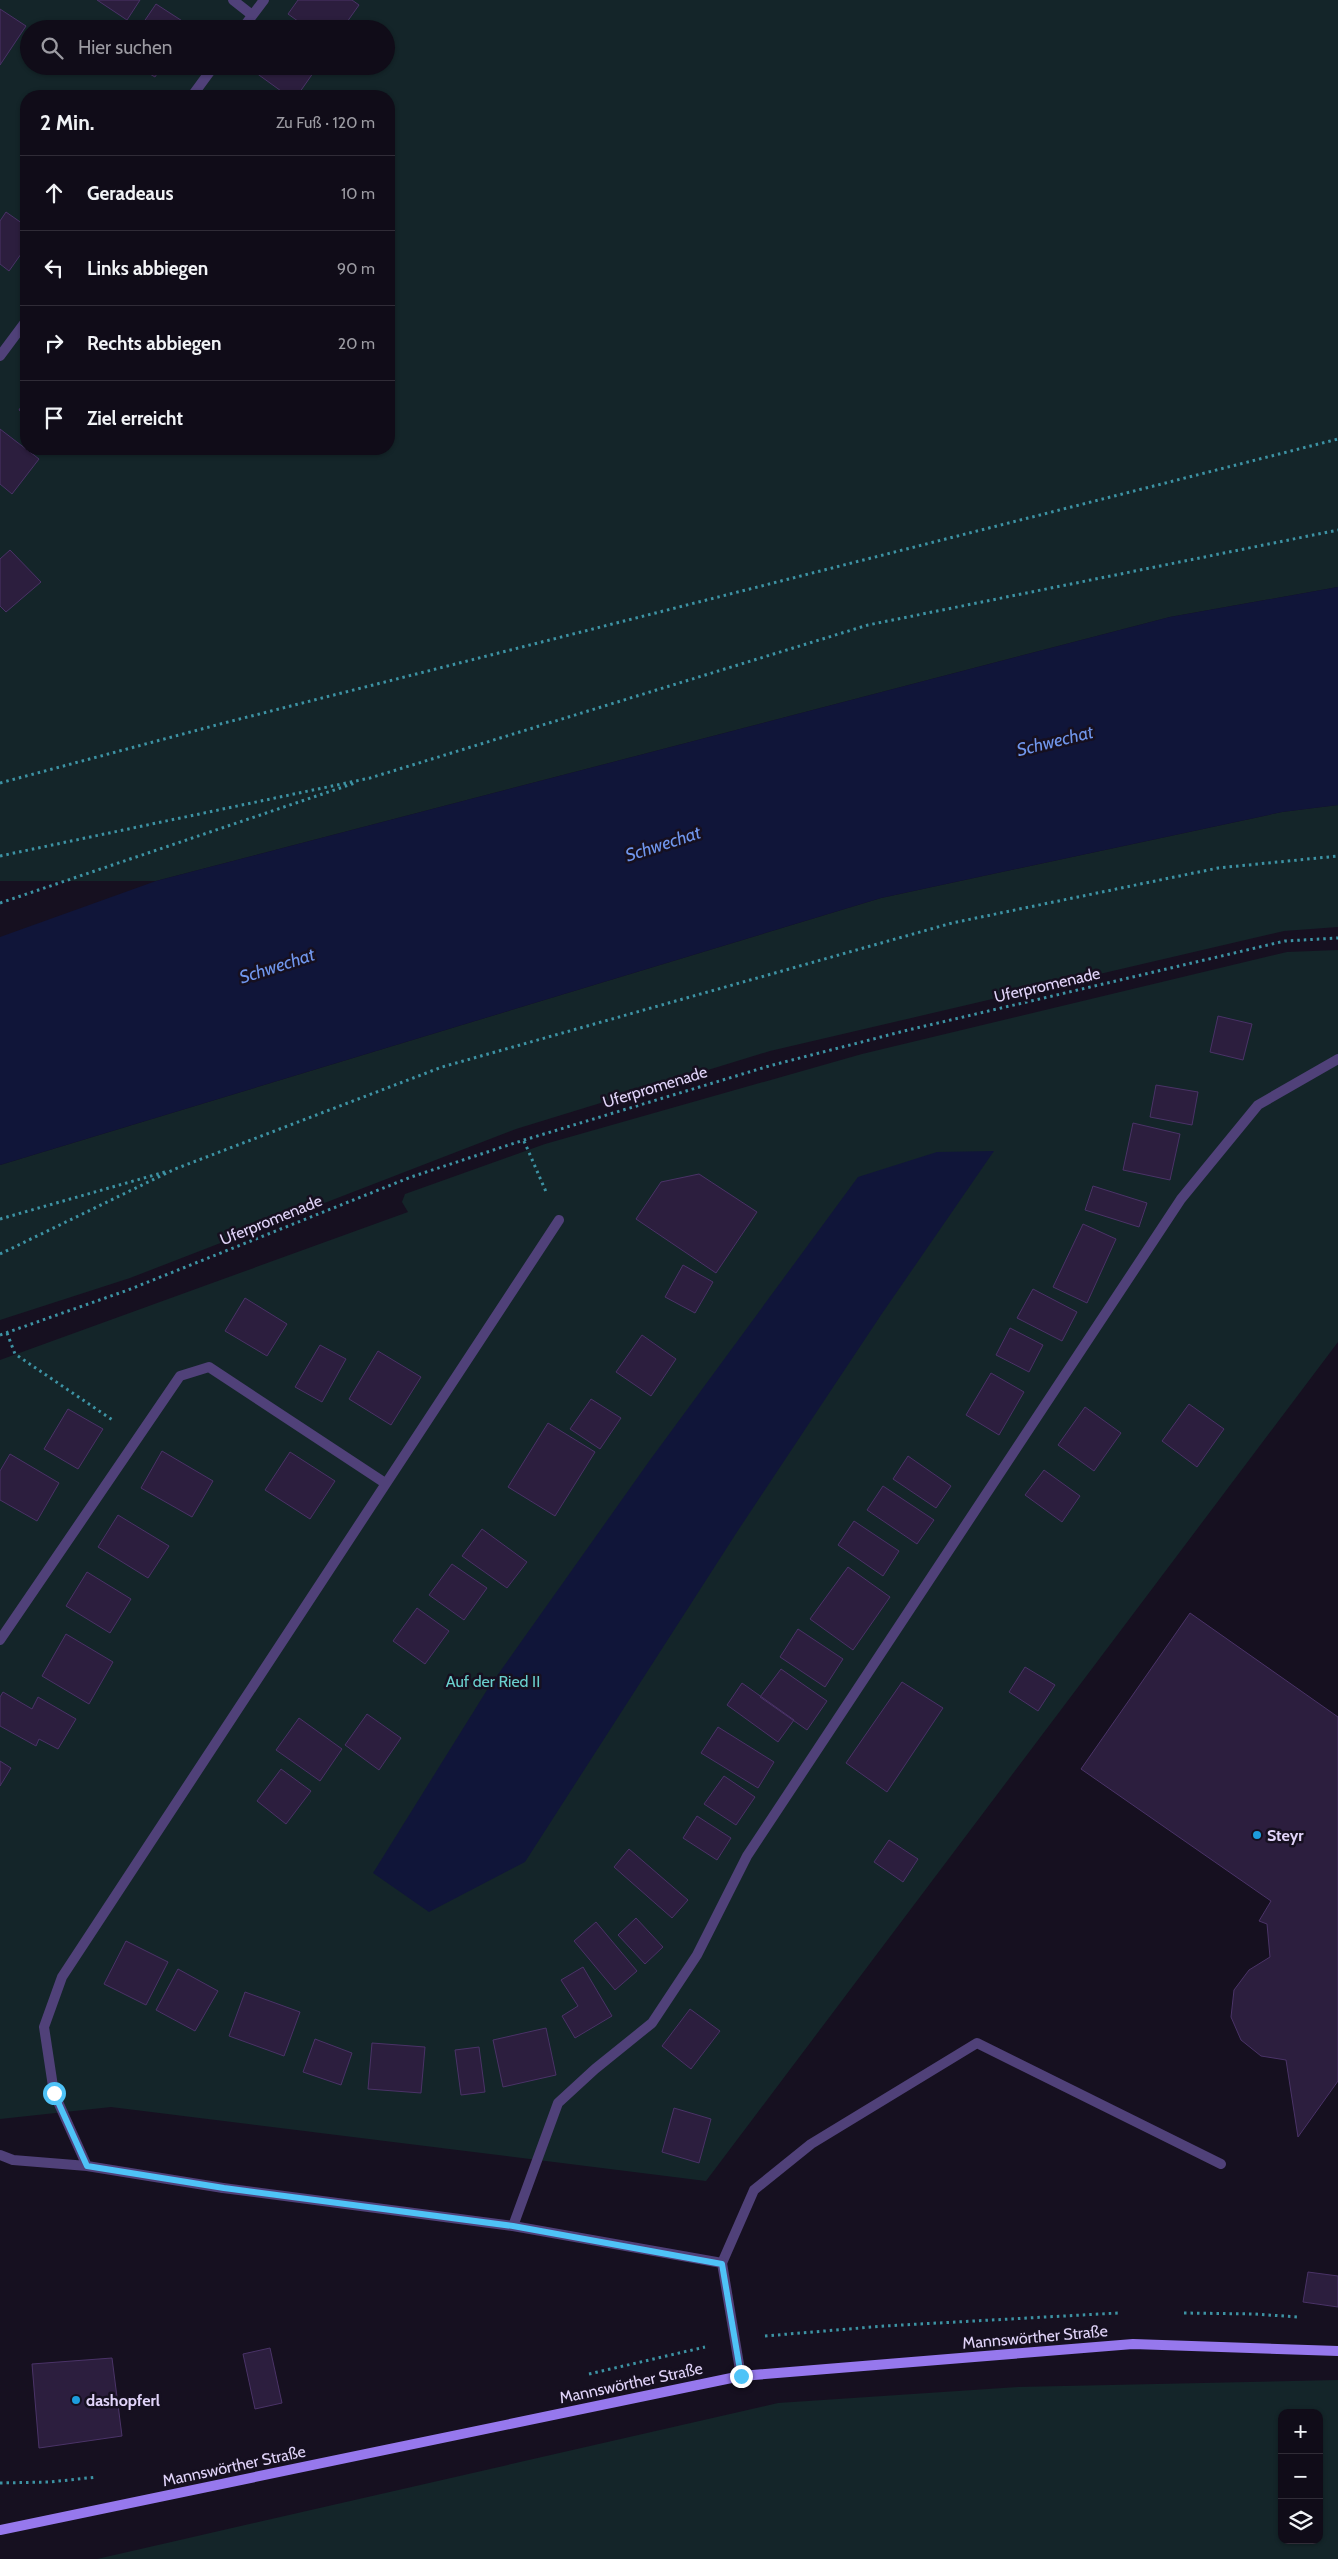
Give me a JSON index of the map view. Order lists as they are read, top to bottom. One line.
{"streets":{"main road":["Mannswörther Straße"],"path":["Uferpromenade"]},"water":["Schwechat"],"parks":["Auf der Ried II"],"places":["Steyr","dashopferl"],"page":{"search":"Hier suchen","heading":["2 Min.","Zu Fuß · 120 m"],"list":[["Geradeaus","10 m"],["Links abbiegen","90 m"],["Rechts abbiegen","20 m"],"Ziel erreicht"],"map_buttons":["+","−"]}}
